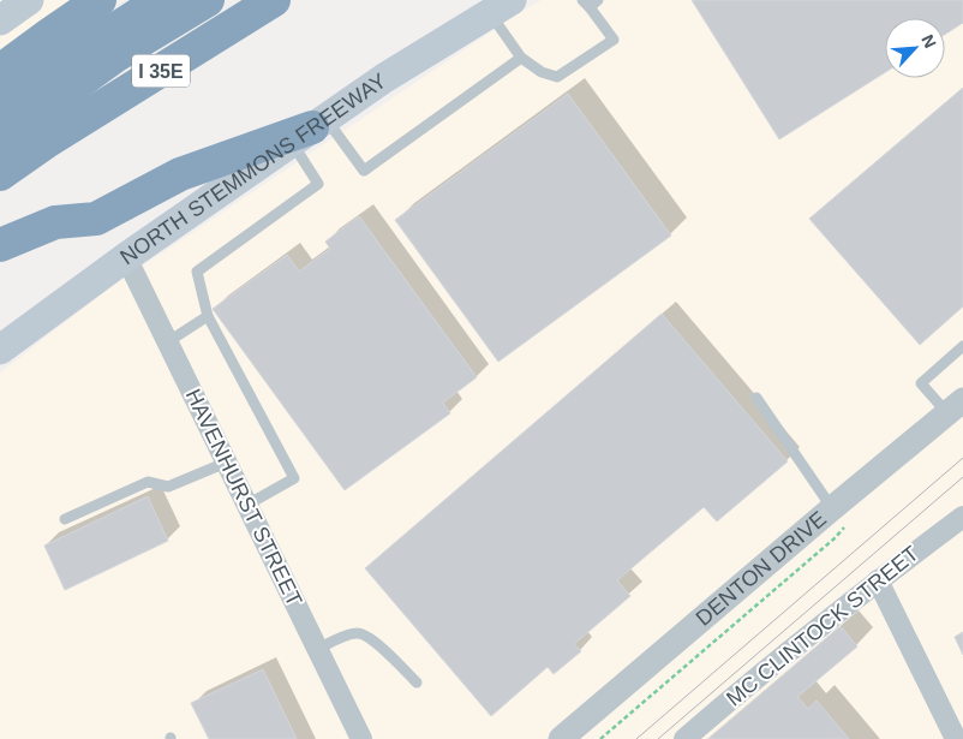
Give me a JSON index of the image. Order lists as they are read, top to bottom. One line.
{"streets":{"highway":["I 35E"],"main road":["NORTH STEMMONS FREEWAY"],"street":["HAVENHURST STREET","DENTON DRIVE","MC CLINTOCK STREET"]},"crossings":[["NORTH STEMMONS FREEWAY","HAVENHURST STREET"]],"north":"top right"}
